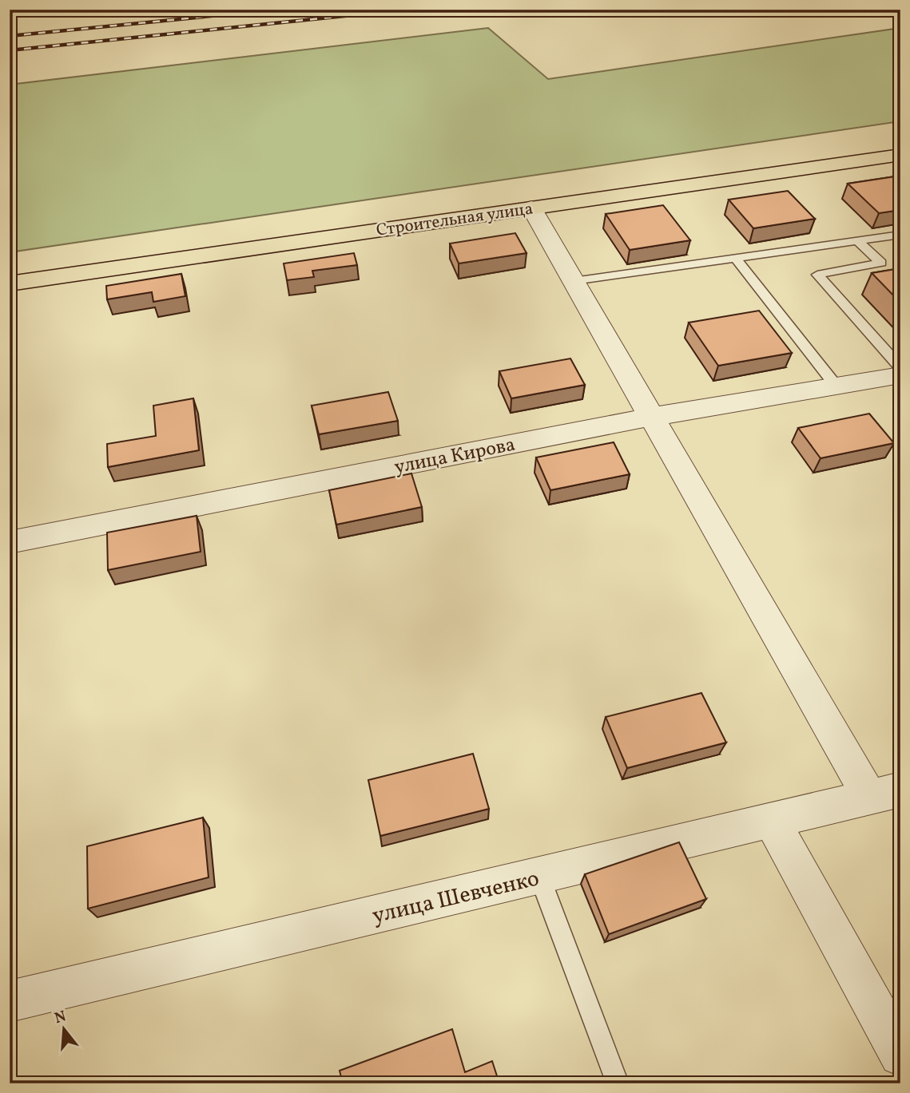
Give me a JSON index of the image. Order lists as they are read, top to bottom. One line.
{"streets":{"main road":["Строительная улица"],"street":["улица Кирова","улица Шевченко"]},"north":"top"}
